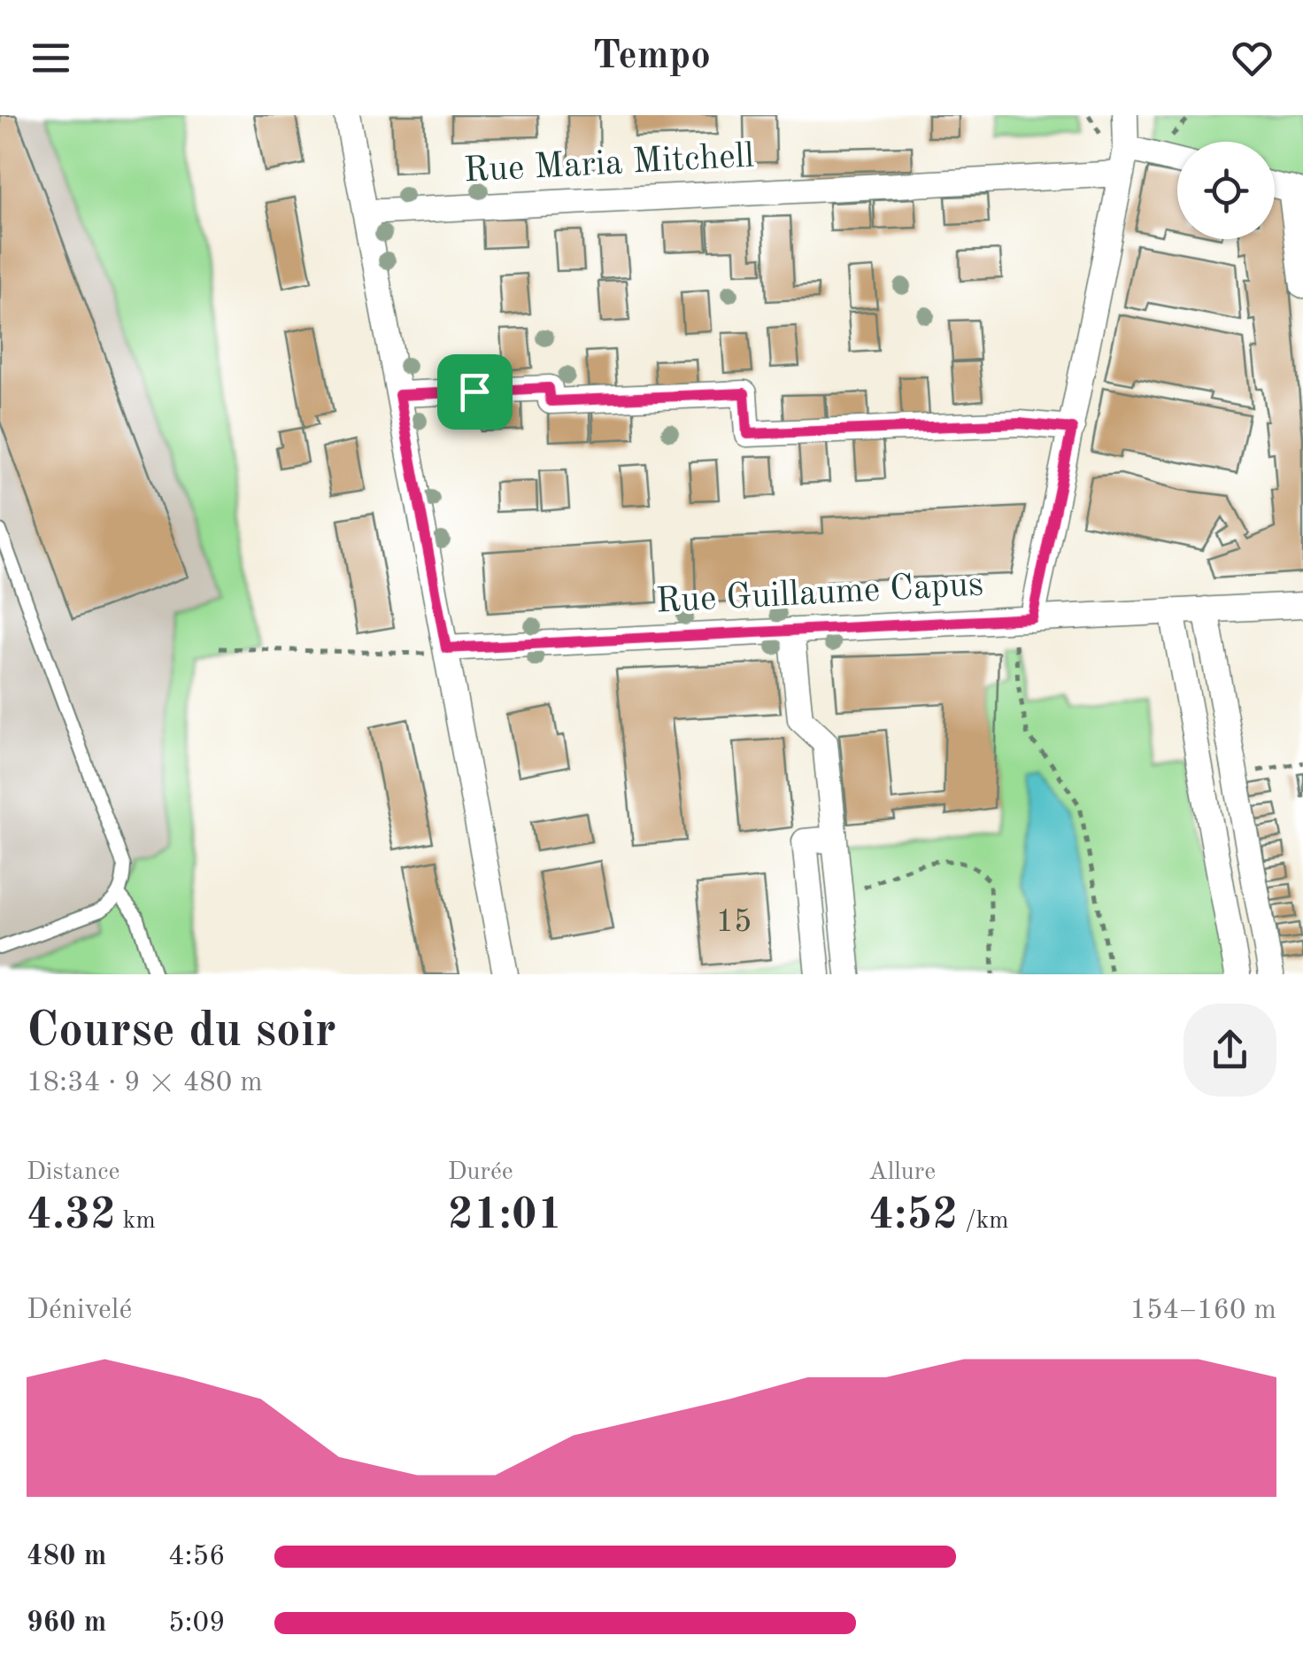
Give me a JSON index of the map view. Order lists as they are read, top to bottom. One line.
{"streets":{"street":["Rue Maria Mitchell","Rue Guillaume Capus"]},"house_numbers":["15"],"page":{"header":"Tempo","heading":["Course du soir","18:34 · 9 × 480 m"],"stats":[["Distance","4.32 km"],["Durée","21:01"],["Allure","4:52 /km"]],"chart":["Dénivelé","154–160 m"],"list":[{"name":"480 m","note":"4:56"},{"name":"960 m","note":"5:09"}]}}
